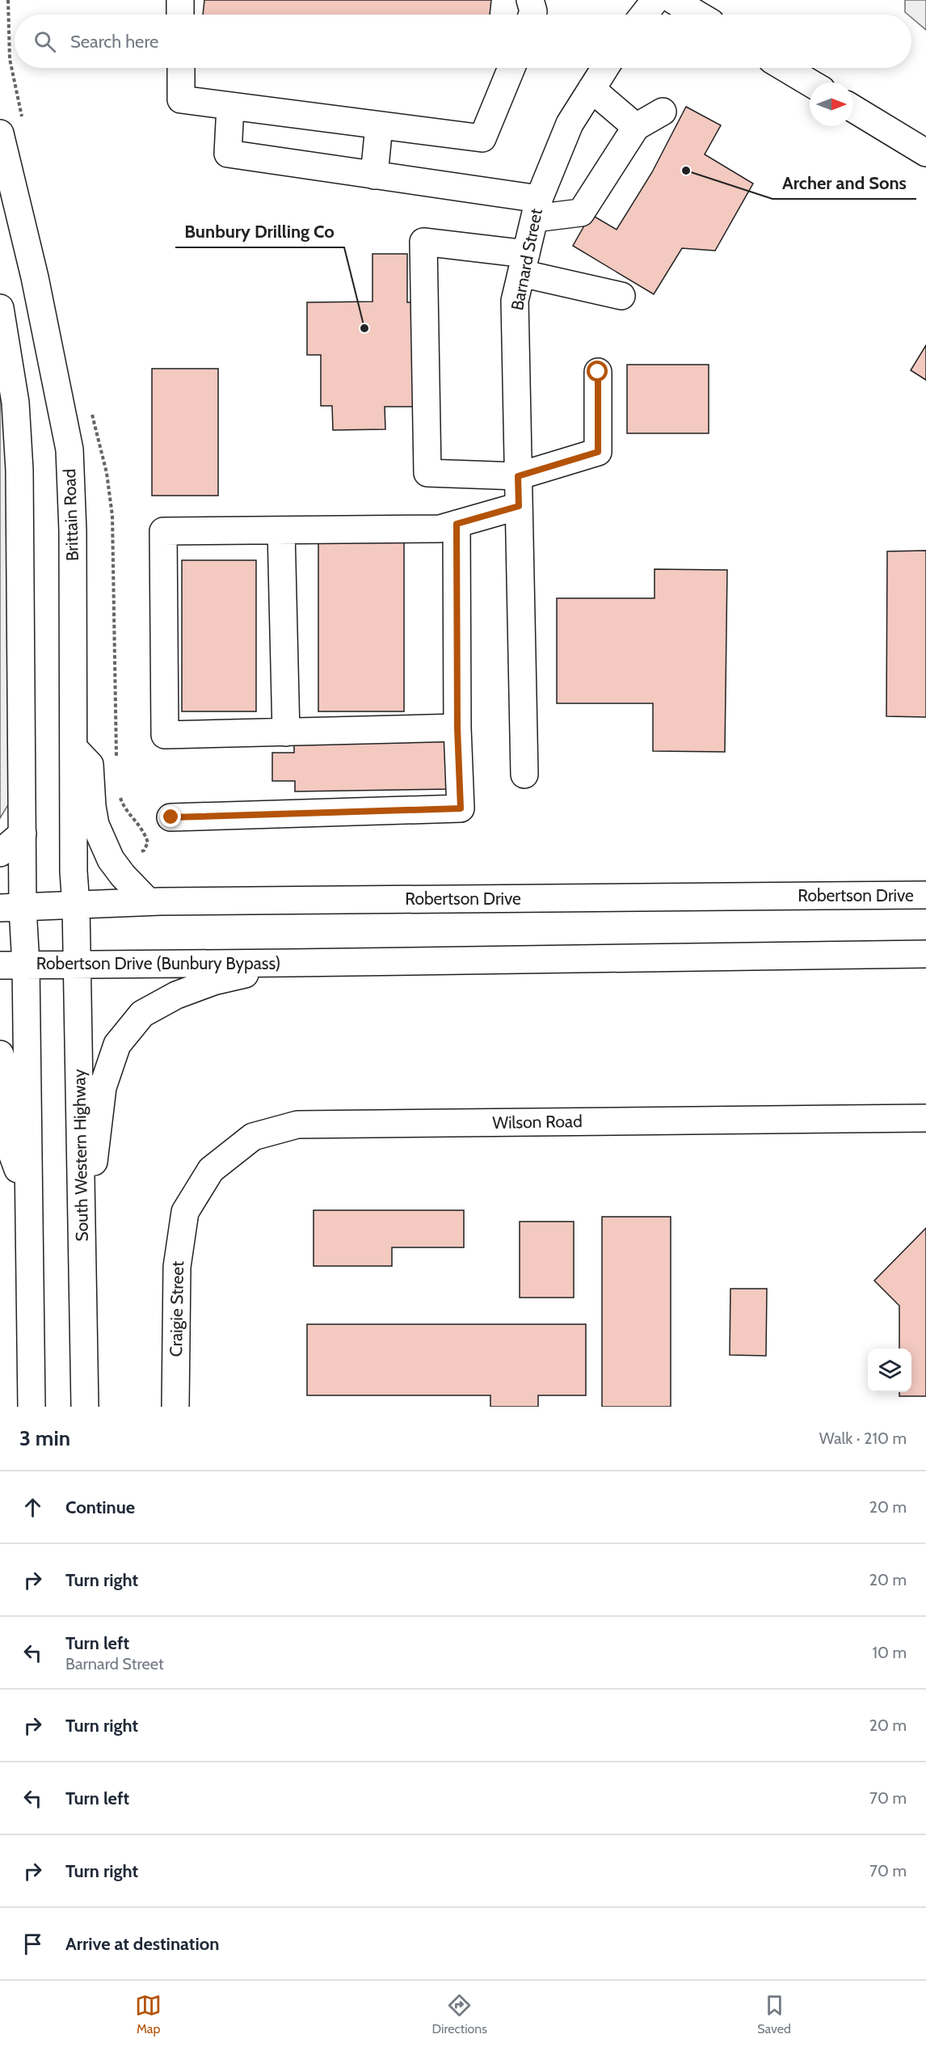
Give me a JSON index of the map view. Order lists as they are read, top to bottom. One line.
{"streets":{"main road":["Barnard Street","Brittain Road","Robertson Drive","Robertson Drive (Bunbury Bypass)","Wilson Road","South Western Highway","Craigie Street"]},"crossings":[["Brittain Road","Robertson Drive"],["Brittain Road","South Western Highway"],["Robertson Drive","South Western Highway"],["Robertson Drive (Bunbury Bypass)","South Western Highway"],["Wilson Road","Craigie Street"]],"places":["Archer and Sons","Bunbury Drilling Co"],"north":"right","page":{"search":"Search here","heading":["3 min","Walk · 210 m"],"list":[["Continue","20 m"],["Turn right","20 m"],["Turn left","Barnard Street","10 m"],["Turn right","20 m"],["Turn left","70 m"],["Turn right","70 m"],"Arrive at destination"],"nav":["Map","Directions","Saved"]}}
